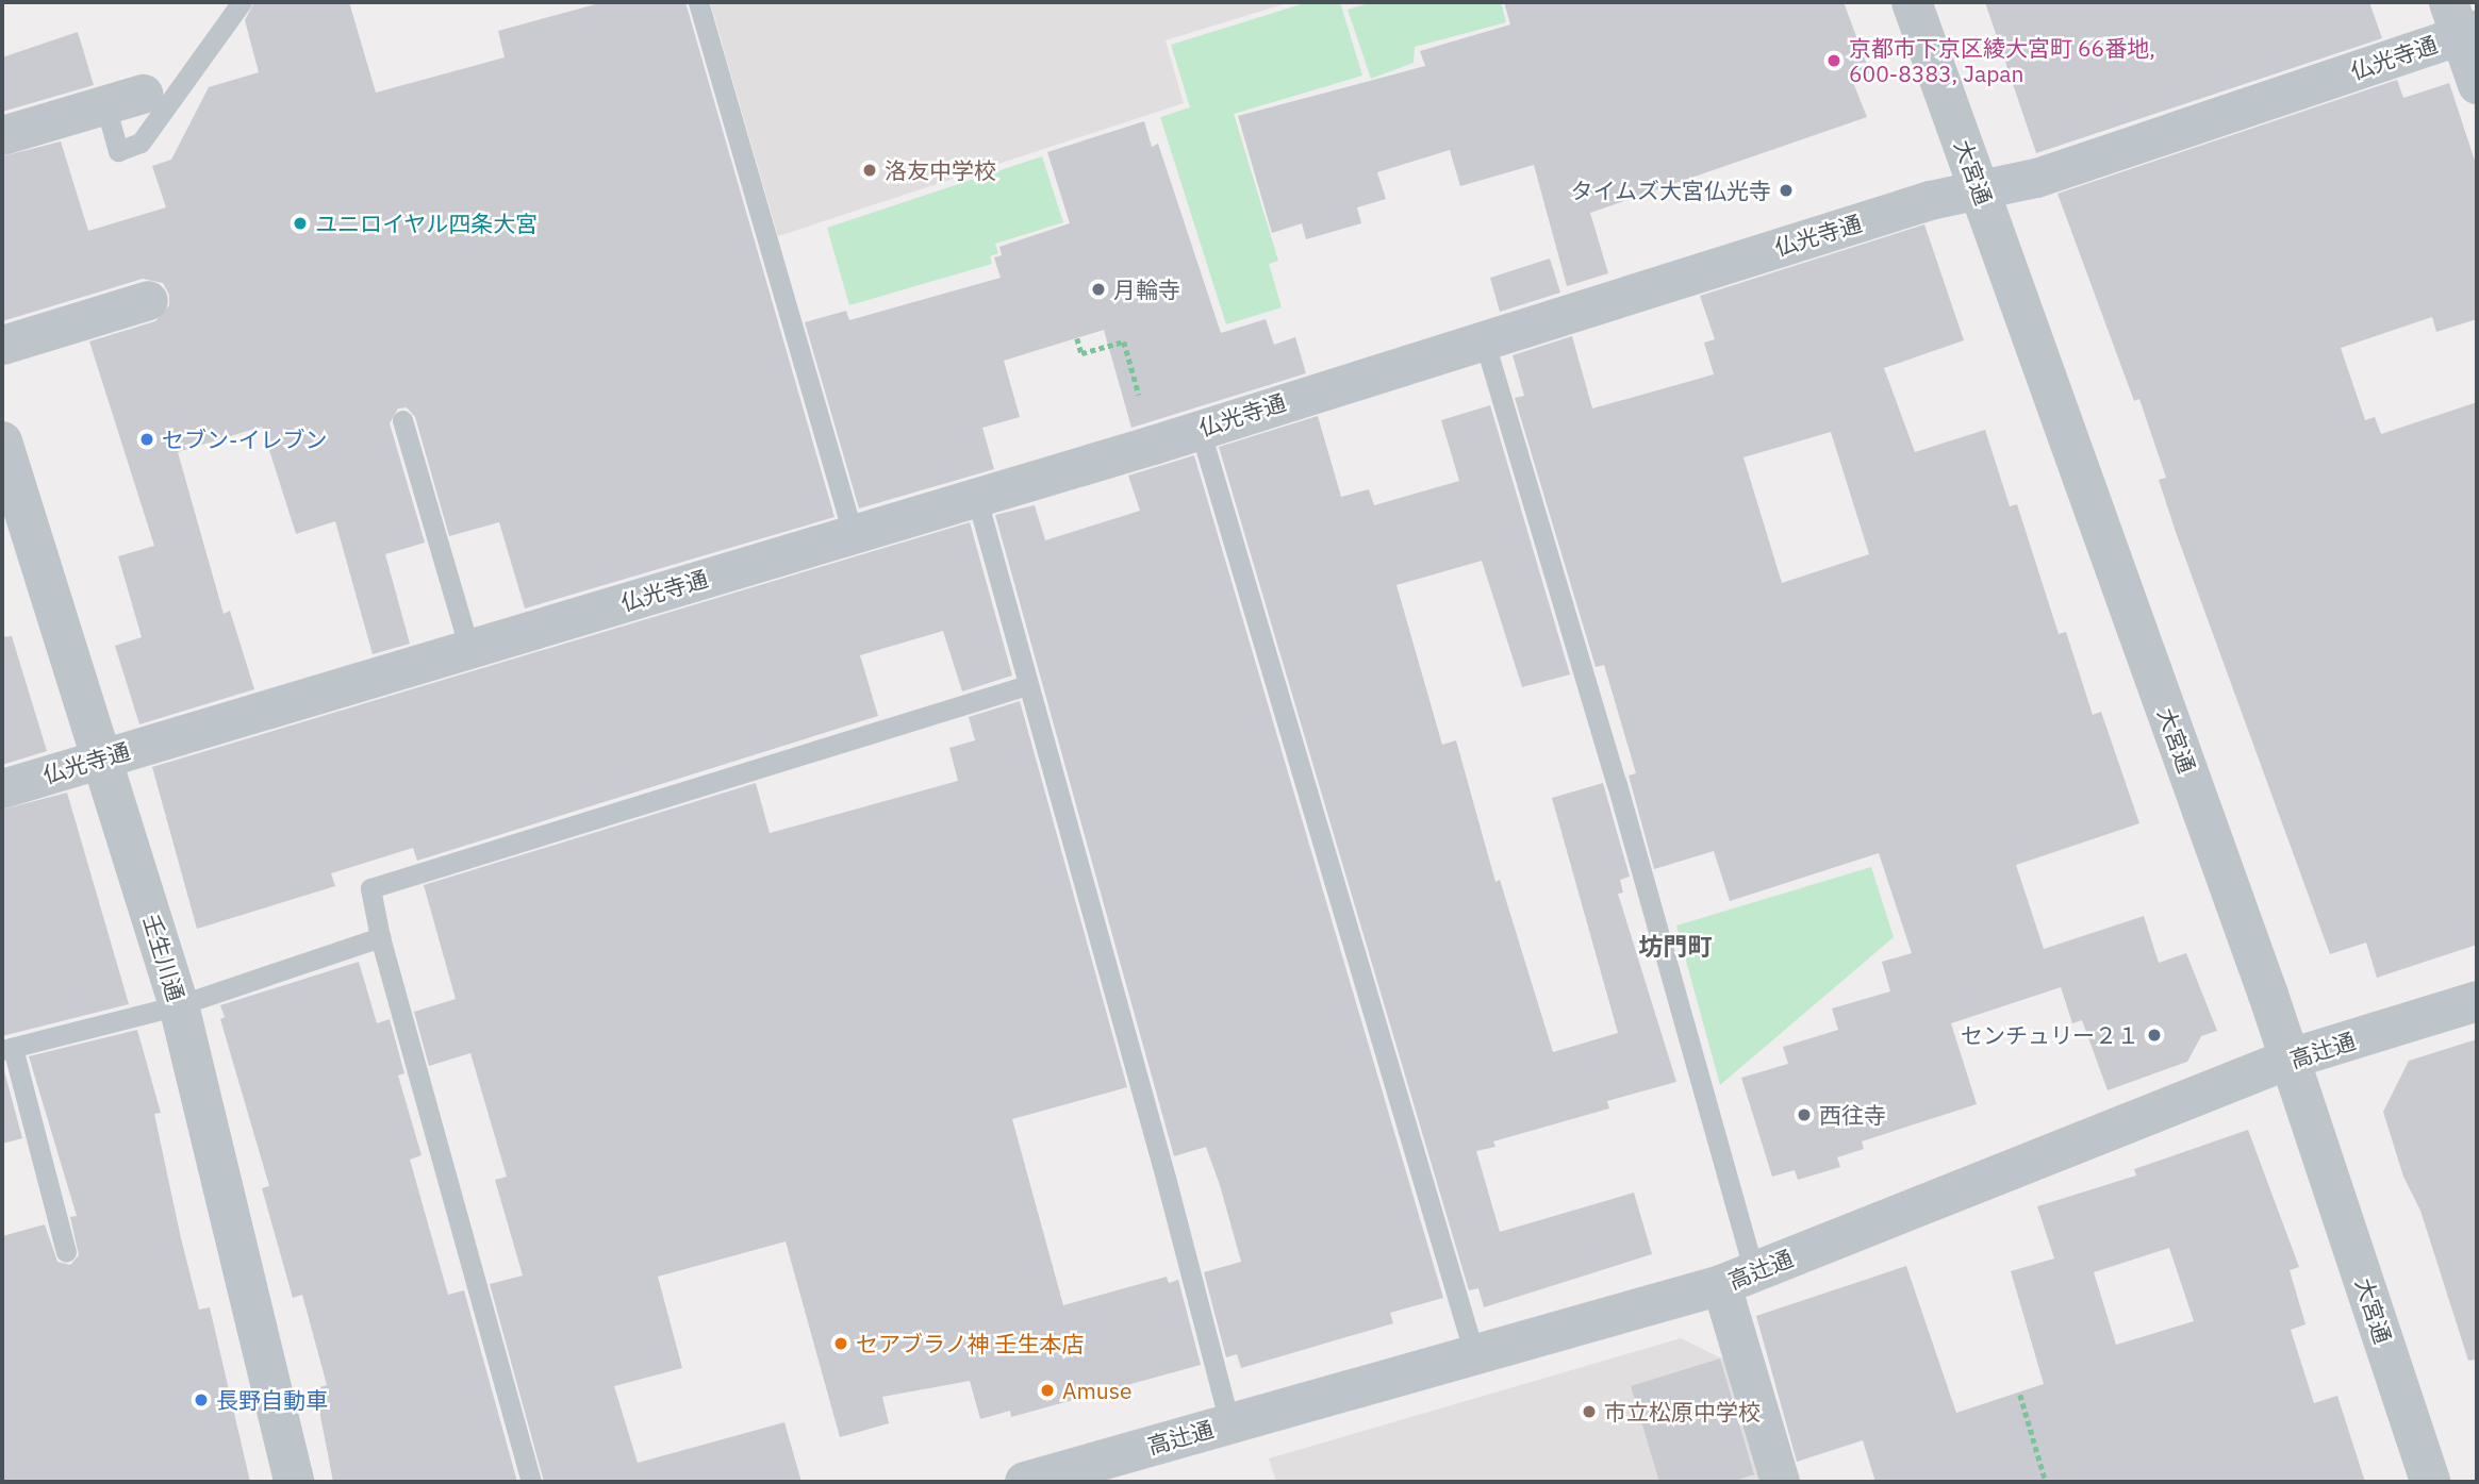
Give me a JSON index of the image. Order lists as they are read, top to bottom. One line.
{"streets":{"street":["仏光寺通","大宮通","壬生川通","高辻通"]},"crossings":[["仏光寺通","大宮通"],["仏光寺通","壬生川通"],["大宮通","高辻通"]],"districts":["坊門町"],"places":["京都市下京区綾大宮町 66番地, 600-8383, Japan","洛友中学校","タイムズ大宮仏光寺","ユニロイヤル四条大宮","月輪寺","セブン-イレブン","センチュリー２１","西往寺","セアブラノ神 壬生本店","Amuse","長野自動車","市立松原中学校"]}
